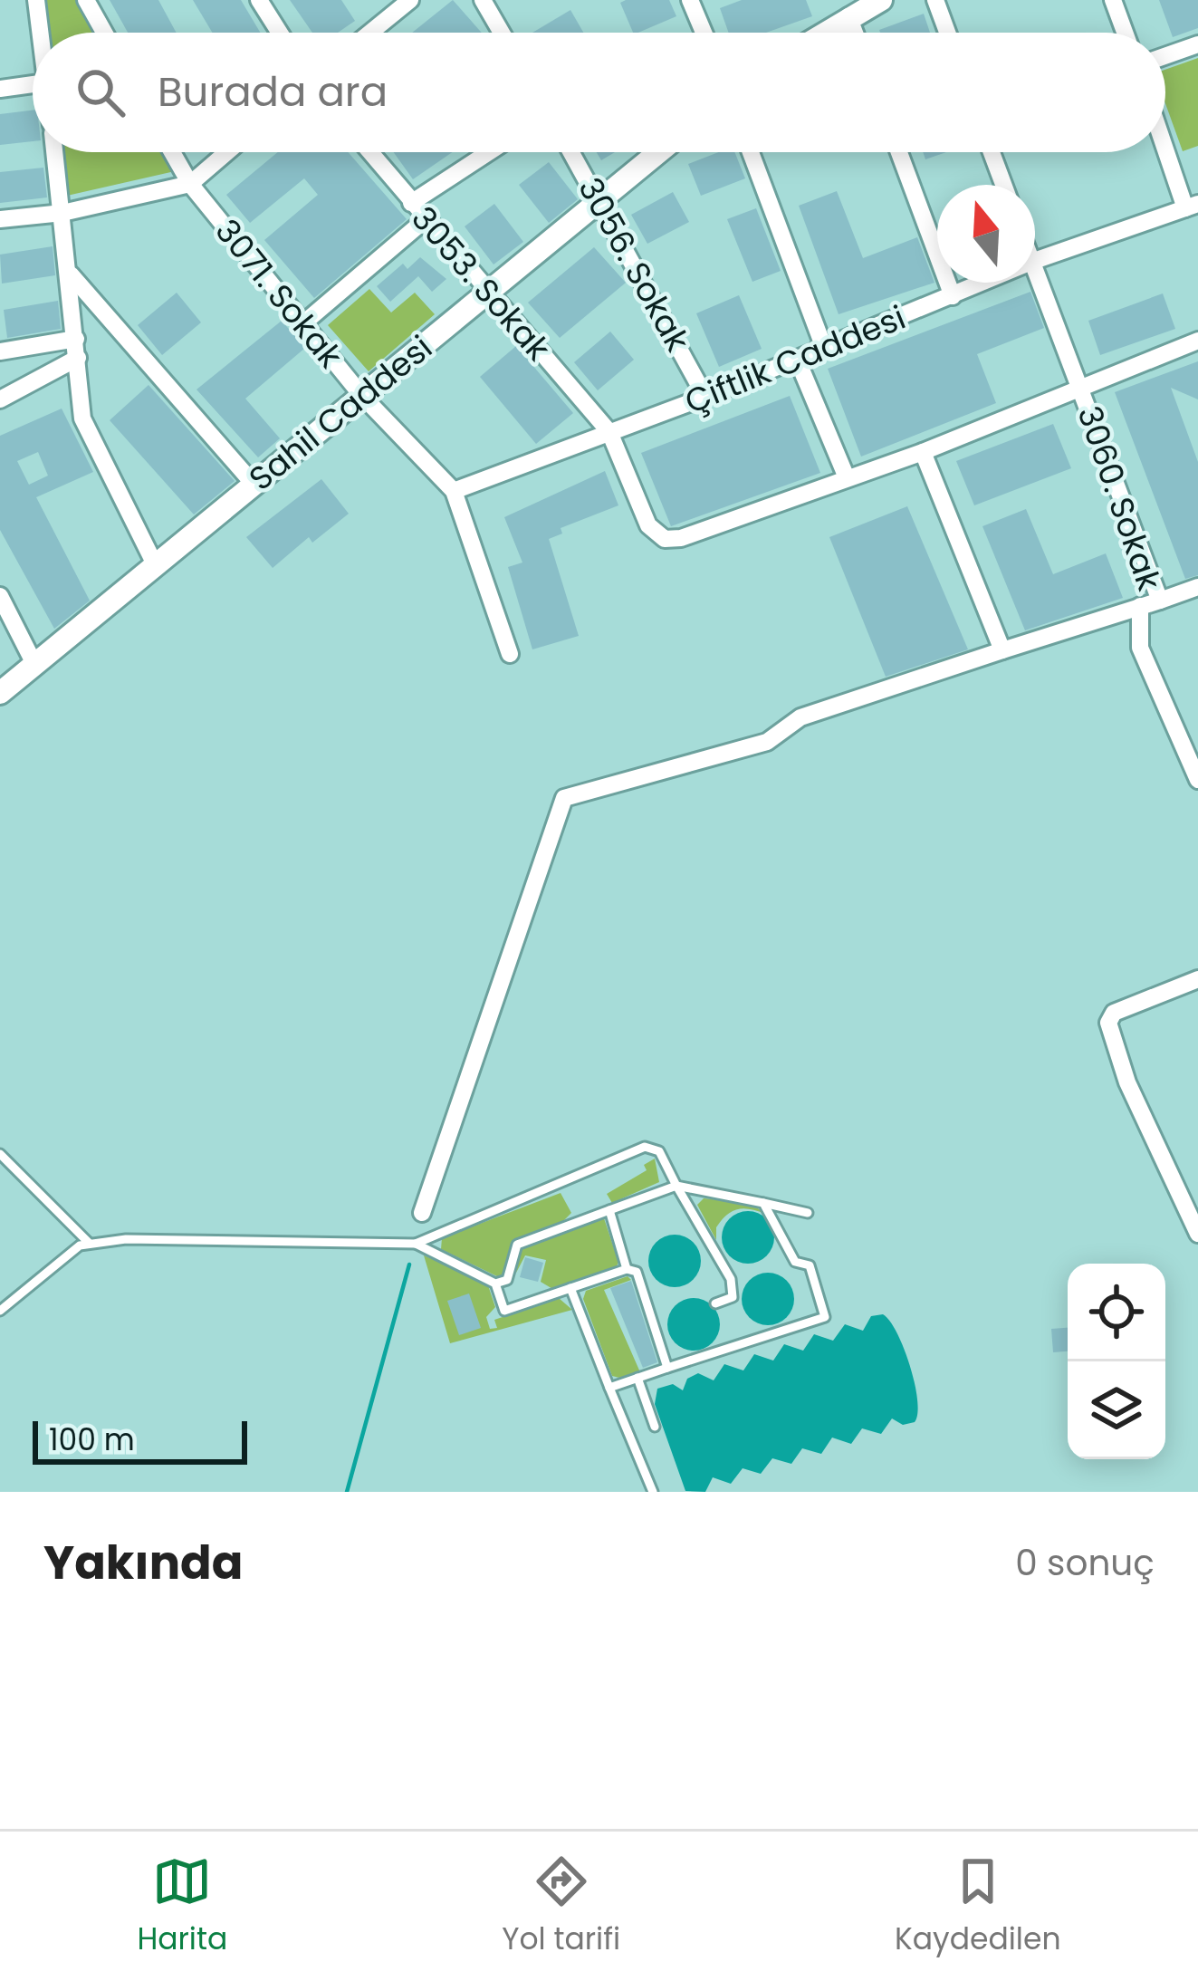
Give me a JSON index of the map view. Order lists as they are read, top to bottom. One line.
{"streets":{"street":["3056. Sokak","3053. Sokak","3071. Sokak","Çiftlik Caddesi","Sahil Caddesi","3060. Sokak"]},"crossings":[["3056. Sokak","Çiftlik Caddesi"],["3056. Sokak","Sahil Caddesi"],["3053. Sokak","Çiftlik Caddesi"],["3053. Sokak","Sahil Caddesi"],["3071. Sokak","Çiftlik Caddesi"],["3071. Sokak","Sahil Caddesi"]],"scale_bar":"100 m","north":"top","page":{"search":"Burada ara","scale":"100 m","heading":["Yakında","0 sonuç"],"nav":["Harita","Yol tarifi","Kaydedilen"]}}
